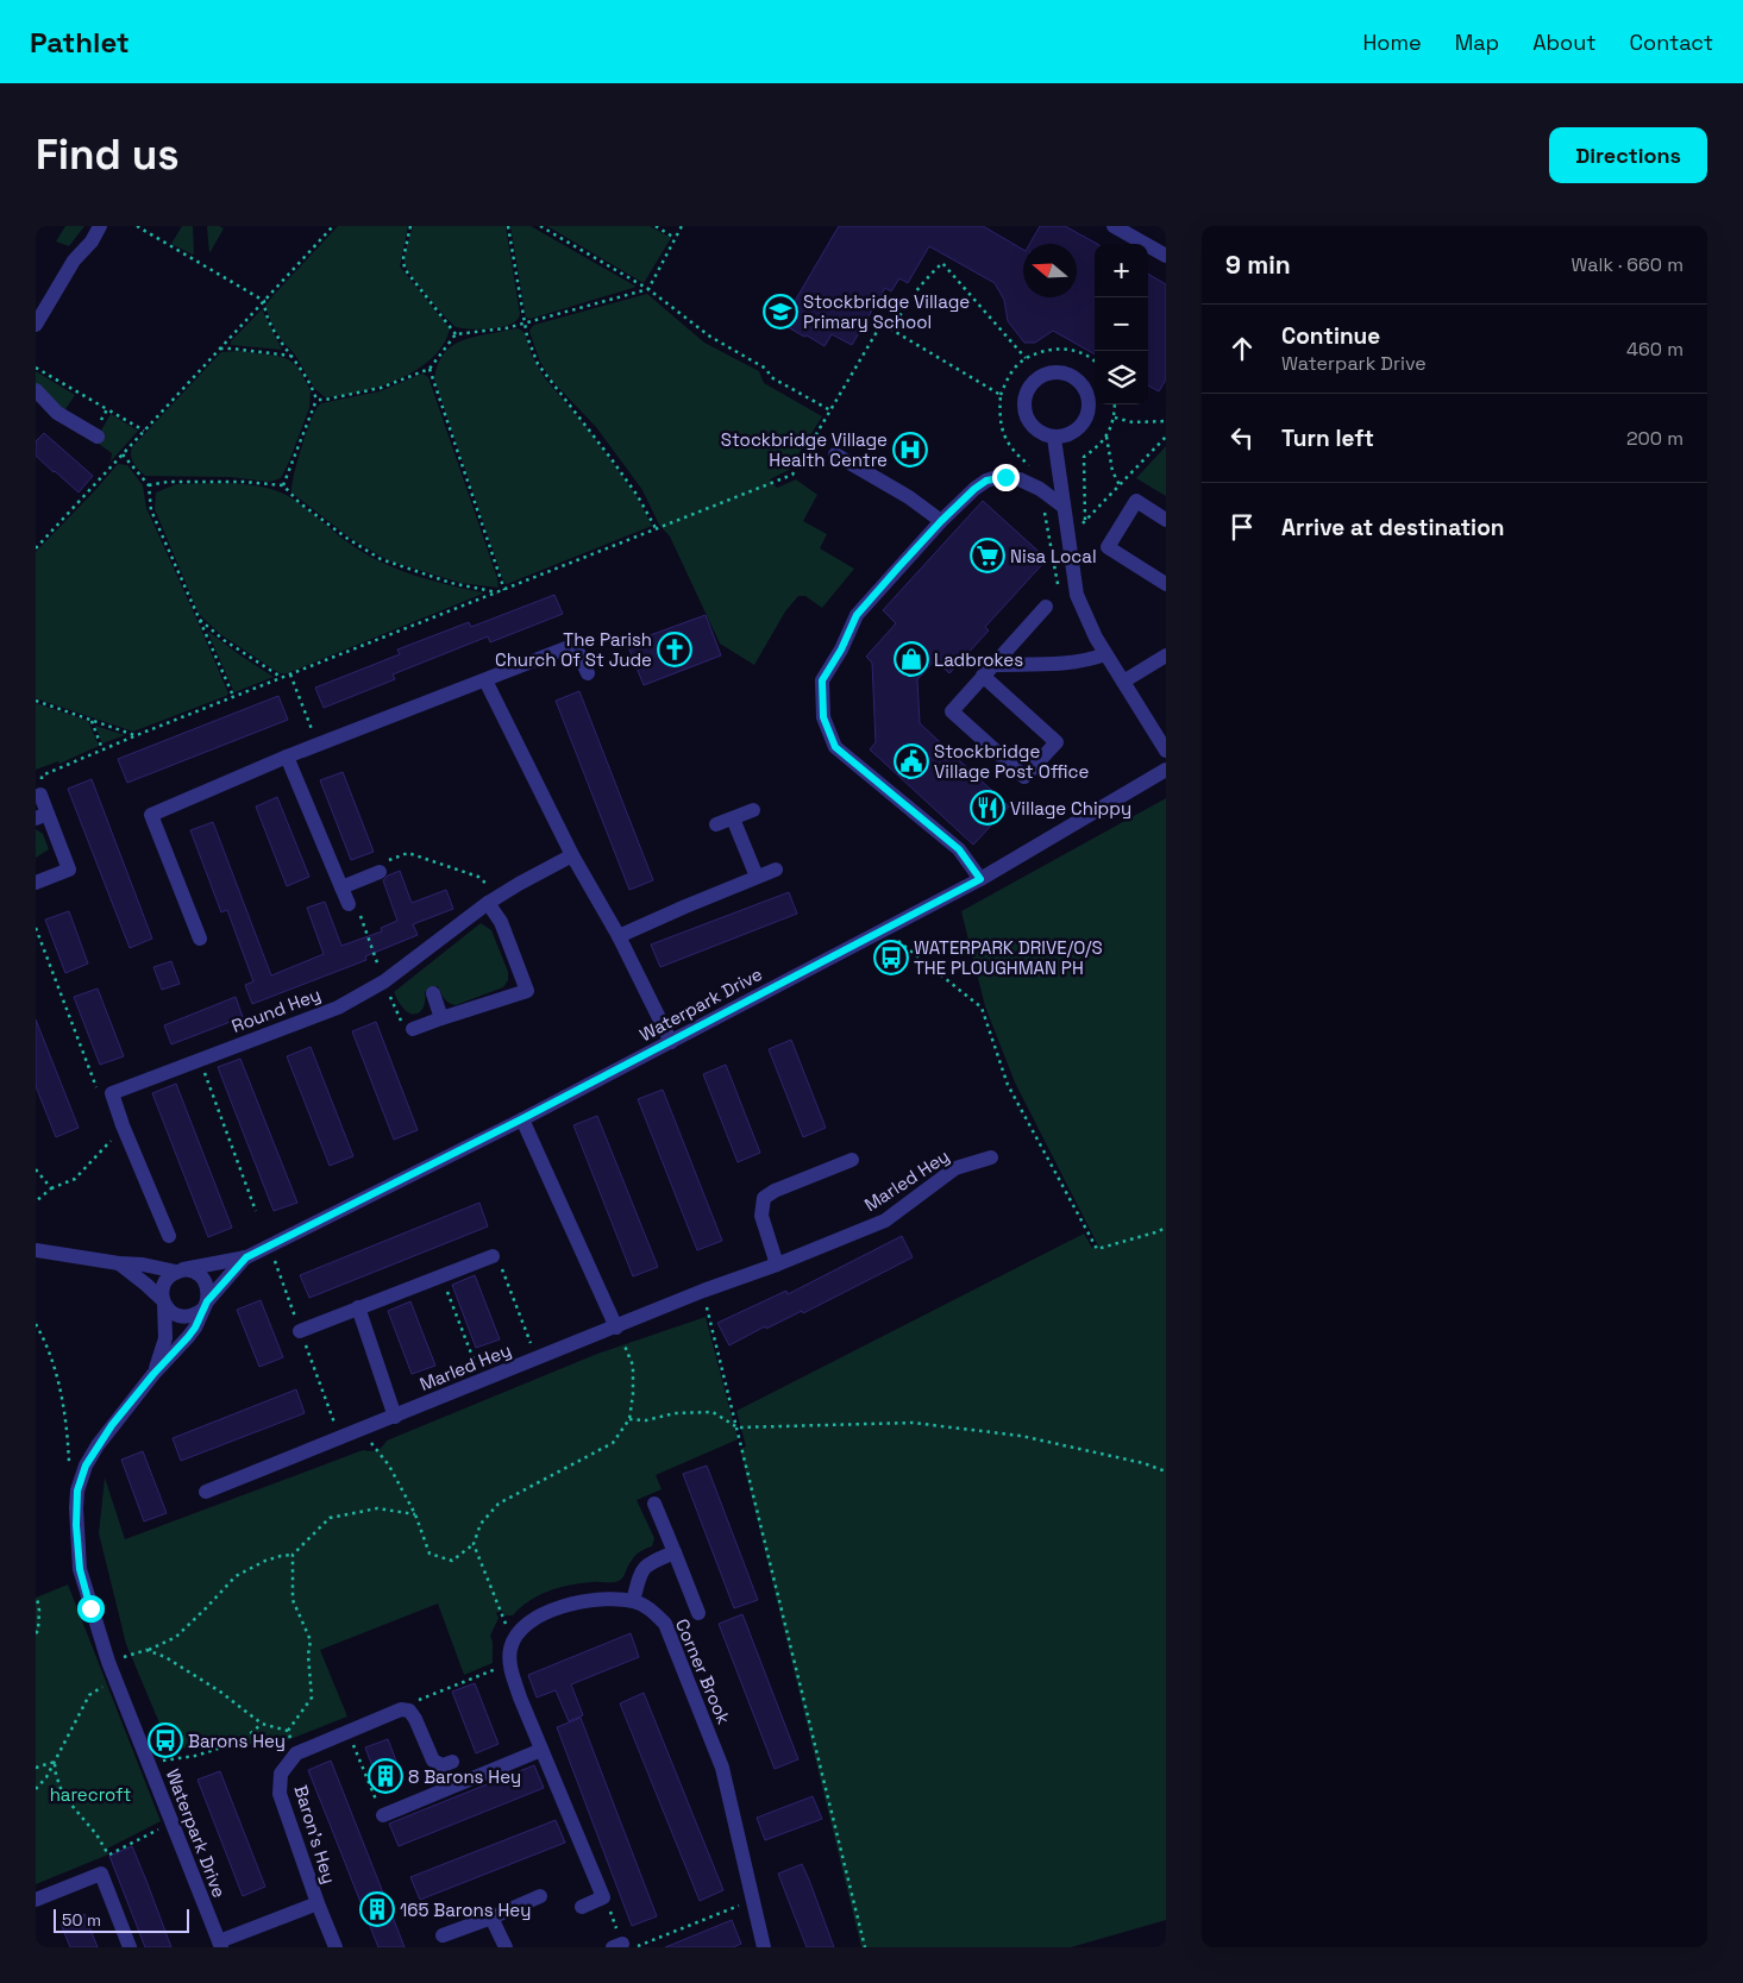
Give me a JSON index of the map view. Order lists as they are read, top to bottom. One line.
{"streets":{"street":["Waterpark Drive","Round Hey","Marled Hey","Corner Brook","Baron's Hey"]},"parks":["harecroft"],"places":{"school or university":["Stockbridge Village Primary School"],"hospital":["Stockbridge Village Health Centre"],"supermarket":["Nisa Local"],"church":["The Parish Church Of St Jude"],"shop":["Ladbrokes"],"public building":["Stockbridge Village Post Office"],"restaurant":["Village Chippy"],"bus stop":["WATERPARK DRIVE/O/S THE PLOUGHMAN PH","Barons Hey"],"building":["8 Barons Hey","165 Barons Hey"]},"scale_bar":"50 m","north":"left","page":{"header":"Pathlet","nav":["Home","Map","About","Contact"],"buttons":"Directions","title":"Find us","heading":["9 min","Walk · 660 m"],"map_buttons":["+","−"],"list":[["Continue","Waterpark Drive","460 m"],["Turn left","200 m"],"Arrive at destination"],"scale":"50 m"}}
